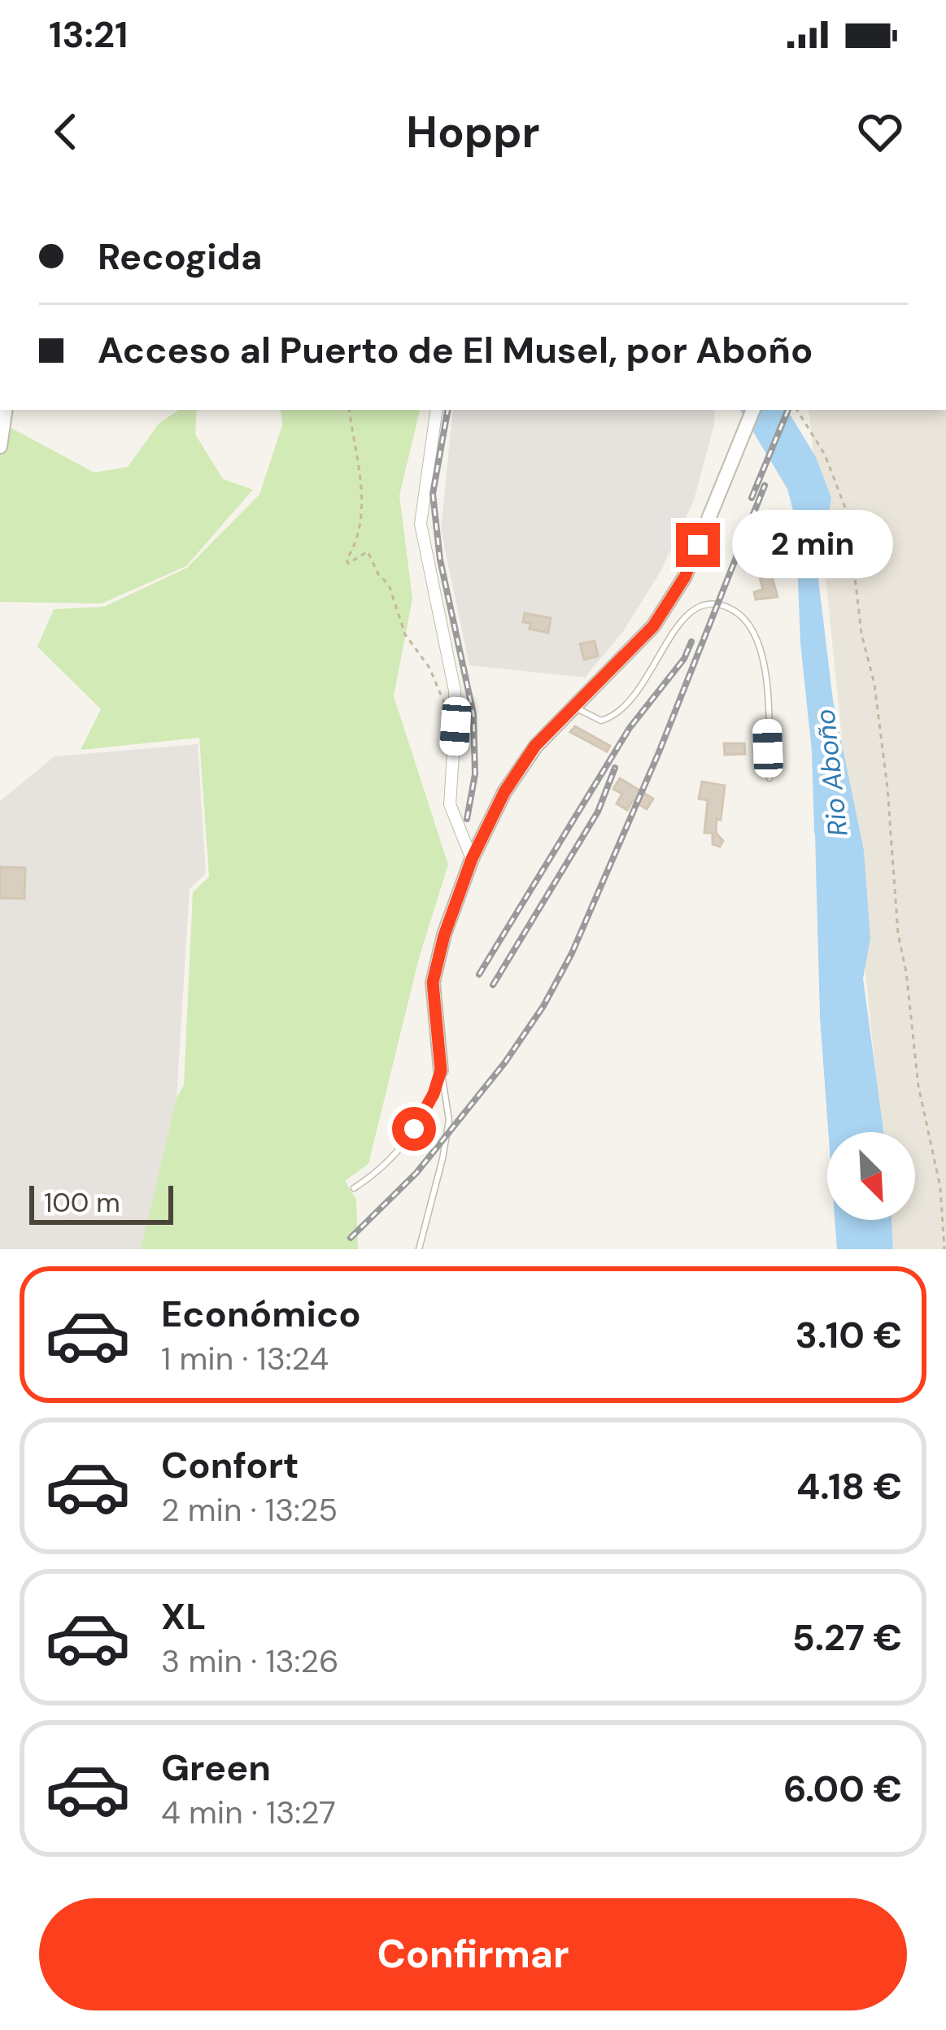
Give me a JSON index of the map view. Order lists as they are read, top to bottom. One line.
{"water":["Rio Aboño"],"scale_bar":"100 m","north":"bottom right","page":{"status":"13:21","header":"Hoppr","banner":["Recogida","Acceso al Puerto de El Musel, por Aboño"],"bubble":"2 min","scale":"100 m","list":[{"name":"Económico","note":"1 min · 13:24","value":"3.10 €"},{"name":"Confort","note":"2 min · 13:25","value":"4.18 €"},{"name":"XL","note":"3 min · 13:26","value":"5.27 €"},{"name":"Green","note":"4 min · 13:27","value":"6.00 €"}],"buttons":"Confirmar"}}
